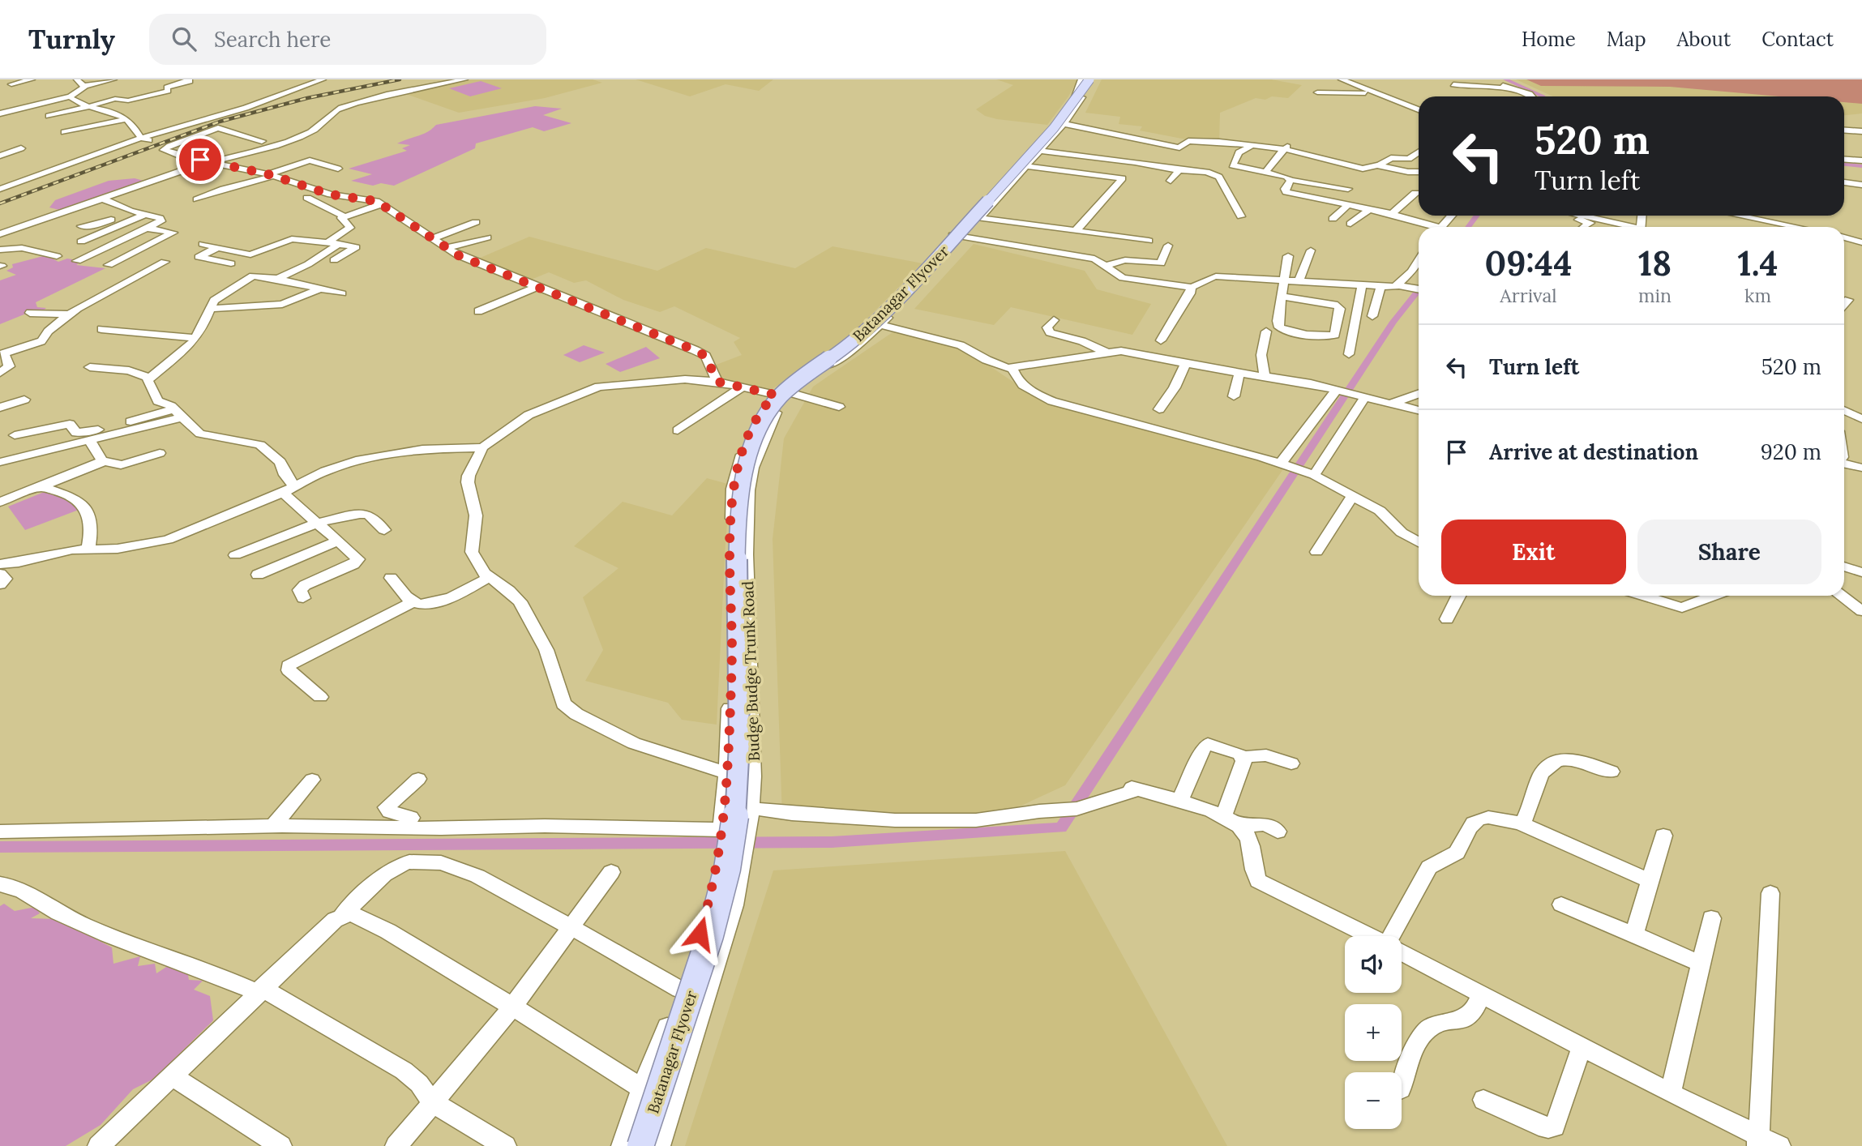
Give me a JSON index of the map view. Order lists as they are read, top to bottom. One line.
{"streets":{"main road":["Batanagar Flyover"],"street":["Budge Budge Trunk Road"]},"crossings":[["Batanagar Flyover","Budge Budge Trunk Road"]],"page":{"header":"Turnly","search":"Search here","nav":["Home","Map","About","Contact"],"turn":["520 m","Turn left"],"eta":["09:44","Arrival","18","min","1.4","km"],"list":[{"name":"Turn left","value":"520 m"},{"name":"Arrive at destination","value":"920 m"}],"buttons":["Exit","Share"],"map_buttons":["+","−"]}}
